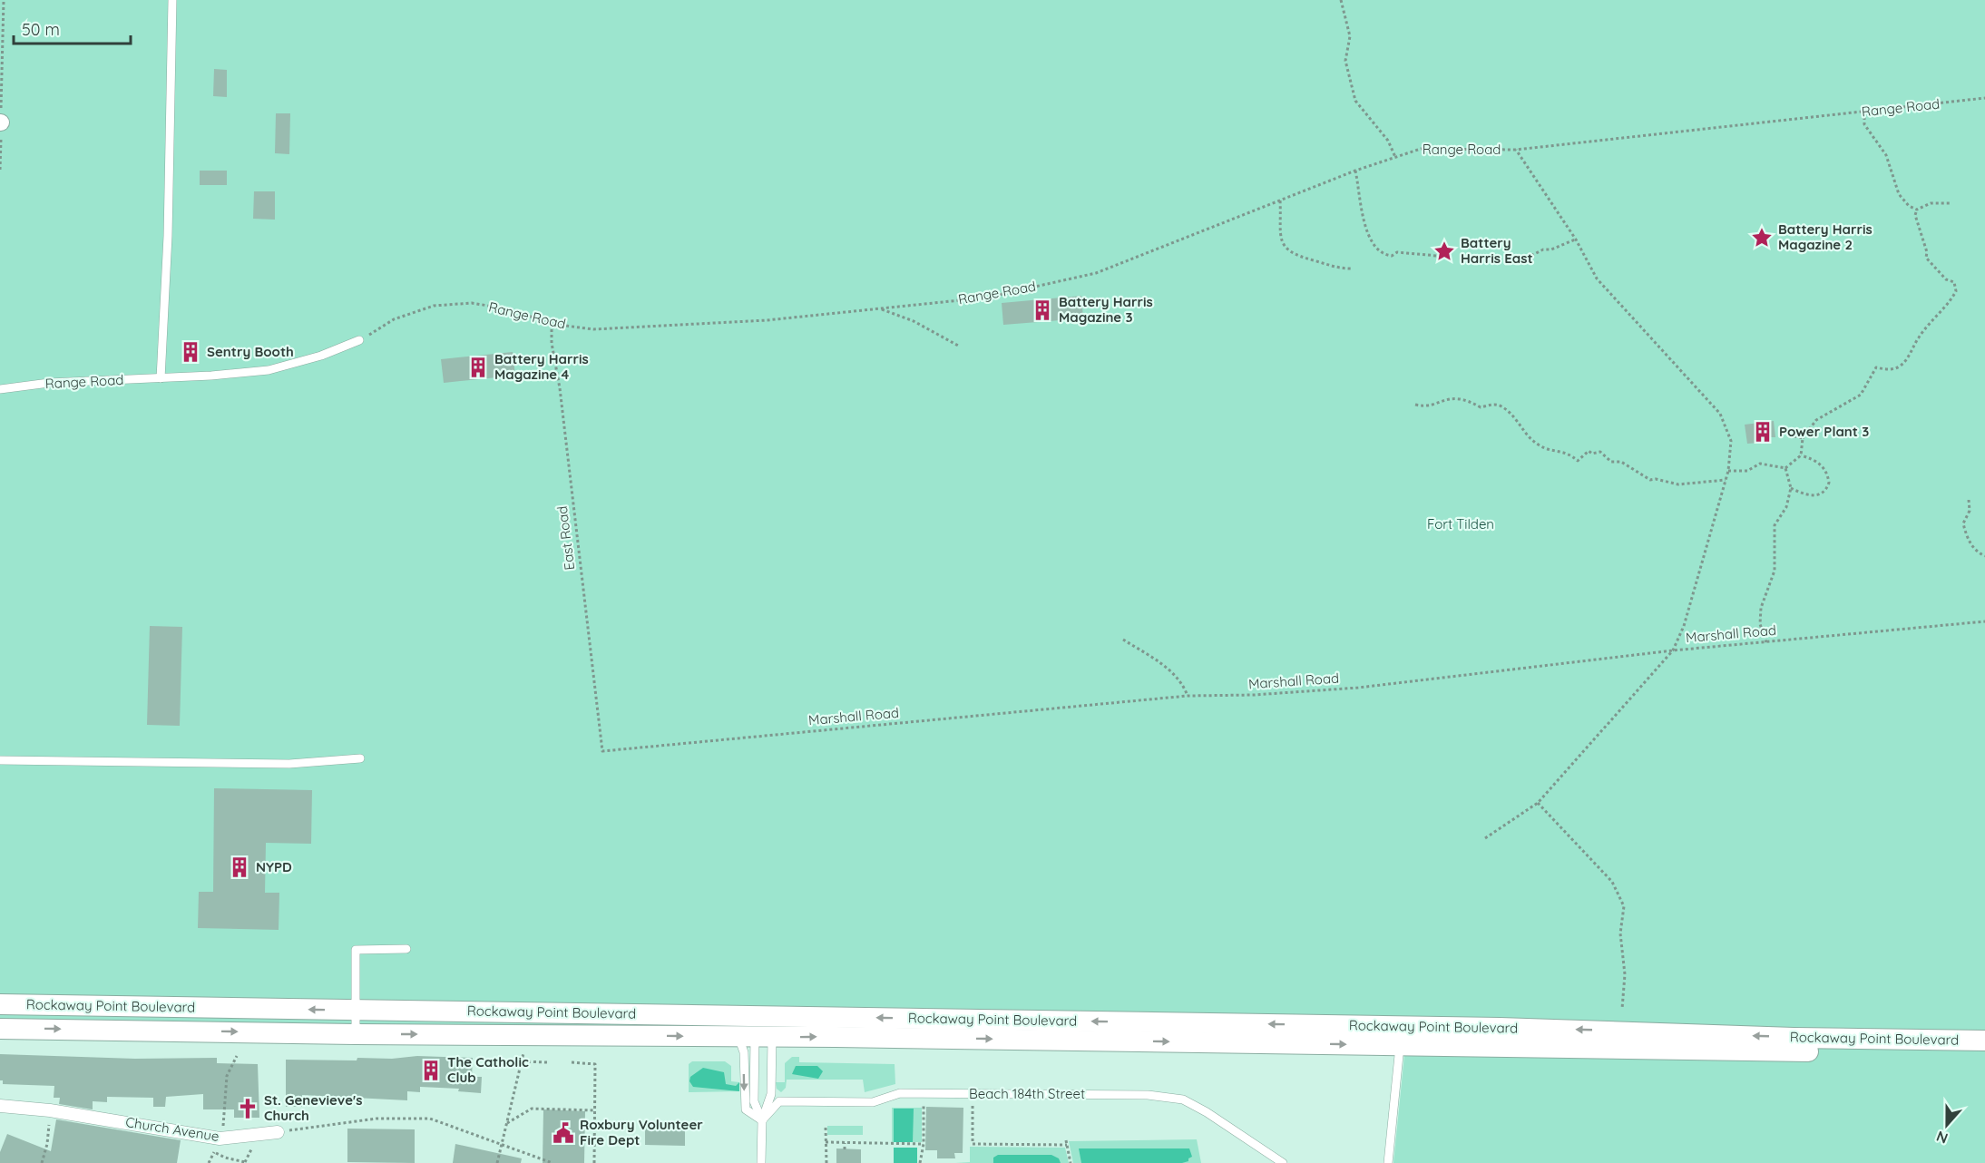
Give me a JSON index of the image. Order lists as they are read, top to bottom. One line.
{"streets":{"street":["Rockaway Point Boulevard","Church Avenue"],"lane":["Range Road","Beach 184th Street"],"path":["East Road","Marshall Road"]},"crossings":[["Range Road","East Road"],["East Road","Marshall Road"]],"parks":["Fort Tilden"],"places":{"place":["Battery Harris Magazine 2","Battery Harris East"],"building":["Battery Harris Magazine 3","Sentry Booth","Battery Harris Magazine 4","Power Plant 3","NYPD","The Catholic Club"],"church":["St. Genevieve's Church"],"public building":["Roxbury Volunteer Fire Dept"]},"scale_bar":"50 m","north":"bottom"}
